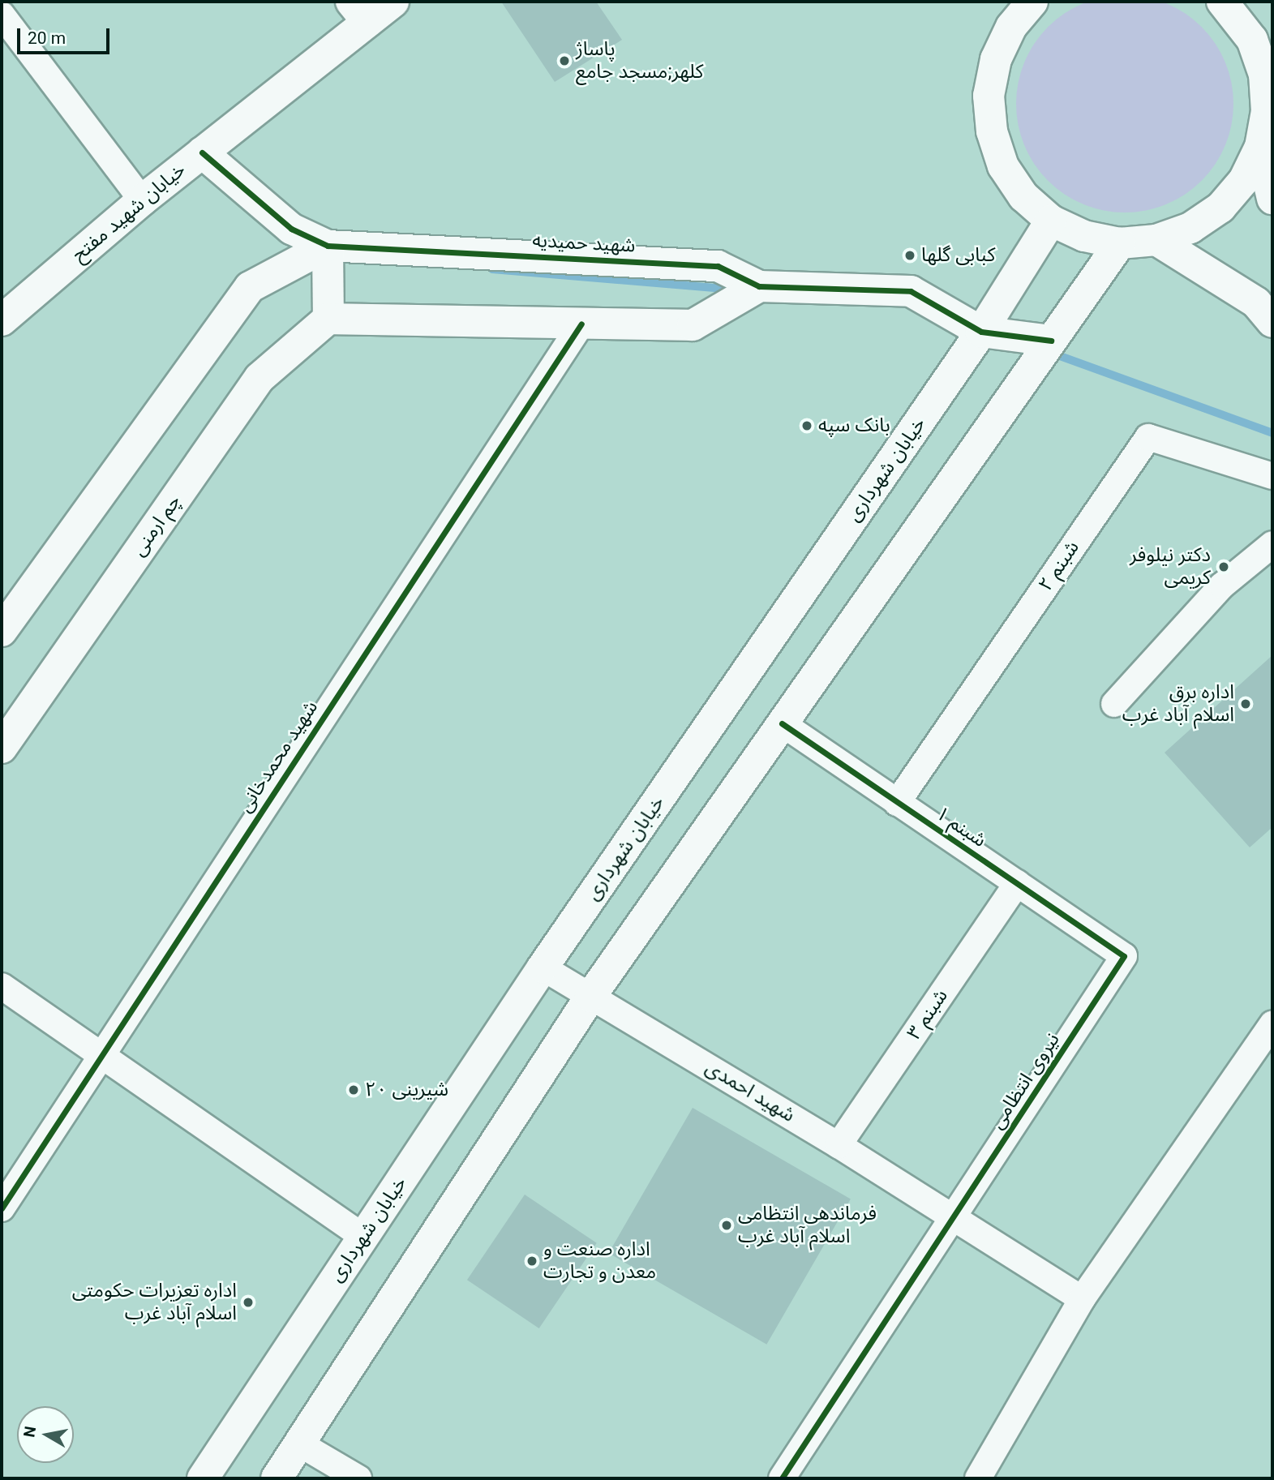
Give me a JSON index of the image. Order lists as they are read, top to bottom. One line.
{"streets":{"main road":["خیابان شهید مفتح","شهید حمیدیه","خیابان شهرداری","چم ارمنی"],"street":["شبنم ۲","شهید محمدخانی","شبنم ۱","شبنم ۳","نیروی انتظامی","شهید احمدی"]},"crossings":[["خیابان شهید مفتح","شهید حمیدیه"],["شهید حمیدیه","خیابان شهرداری"],["خیابان شهرداری","شهید احمدی"],["شبنم ۲","شبنم ۱"],["شبنم ۱","شبنم ۳"],["شبنم ۱","نیروی انتظامی"],["شبنم ۳","شهید احمدی"],["نیروی انتظامی","شهید احمدی"]],"places":["پاساژ کلهر;مسجد جامع","کبابی گلها","بانک سپه","دکتر نیلوفر کریمی","اداره برق اسلام آباد غرب","شیرینی ۲۰","فرماندهی انتظامی اسلام آباد غرب","اداره صنعت و معدن و تجارت","اداره تعزیرات حکومتی اسلام آباد غرب"],"scale_bar":"20 m","north":"left"}
